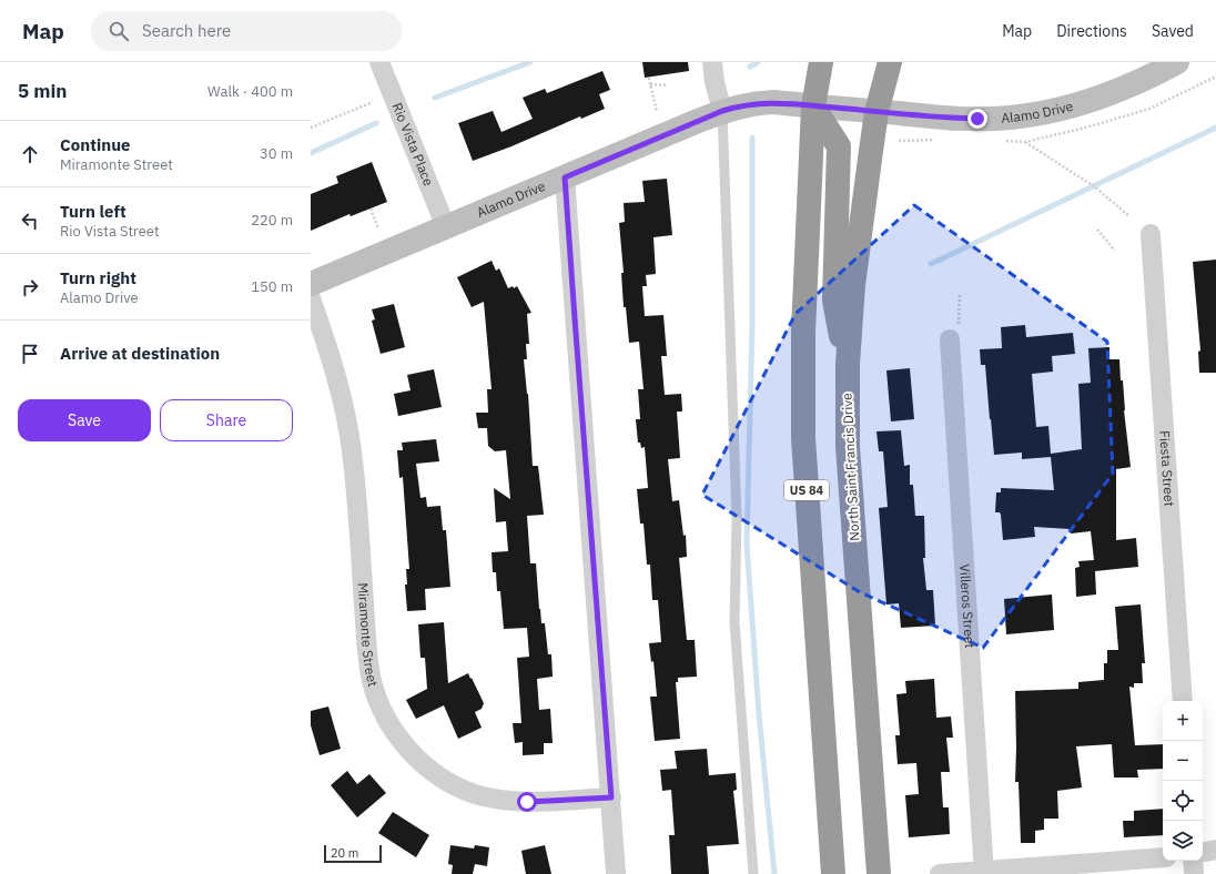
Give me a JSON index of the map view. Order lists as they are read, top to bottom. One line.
{"streets":{"highway":["North Saint Francis Drive","US 84"],"street":["Alamo Drive","Rio Vista Place","Fiesta Street","Villeros Street","Miramonte Street"]},"crossings":[["Alamo Drive","Rio Vista Place"],["Alamo Drive","North Saint Francis Drive"],["Alamo Drive","US 84"]],"scale_bar":"20 m","page":{"header":"Map","search":"Search here","nav":["Map","Directions","Saved"],"heading":["5 min","Walk · 400 m"],"list":[["Continue","Miramonte Street","30 m"],["Turn left","Rio Vista Street","220 m"],["Turn right","Alamo Drive","150 m"],"Arrive at destination"],"buttons":["Save","Share"],"map_buttons":["+","−"],"scale":"20 m"}}
